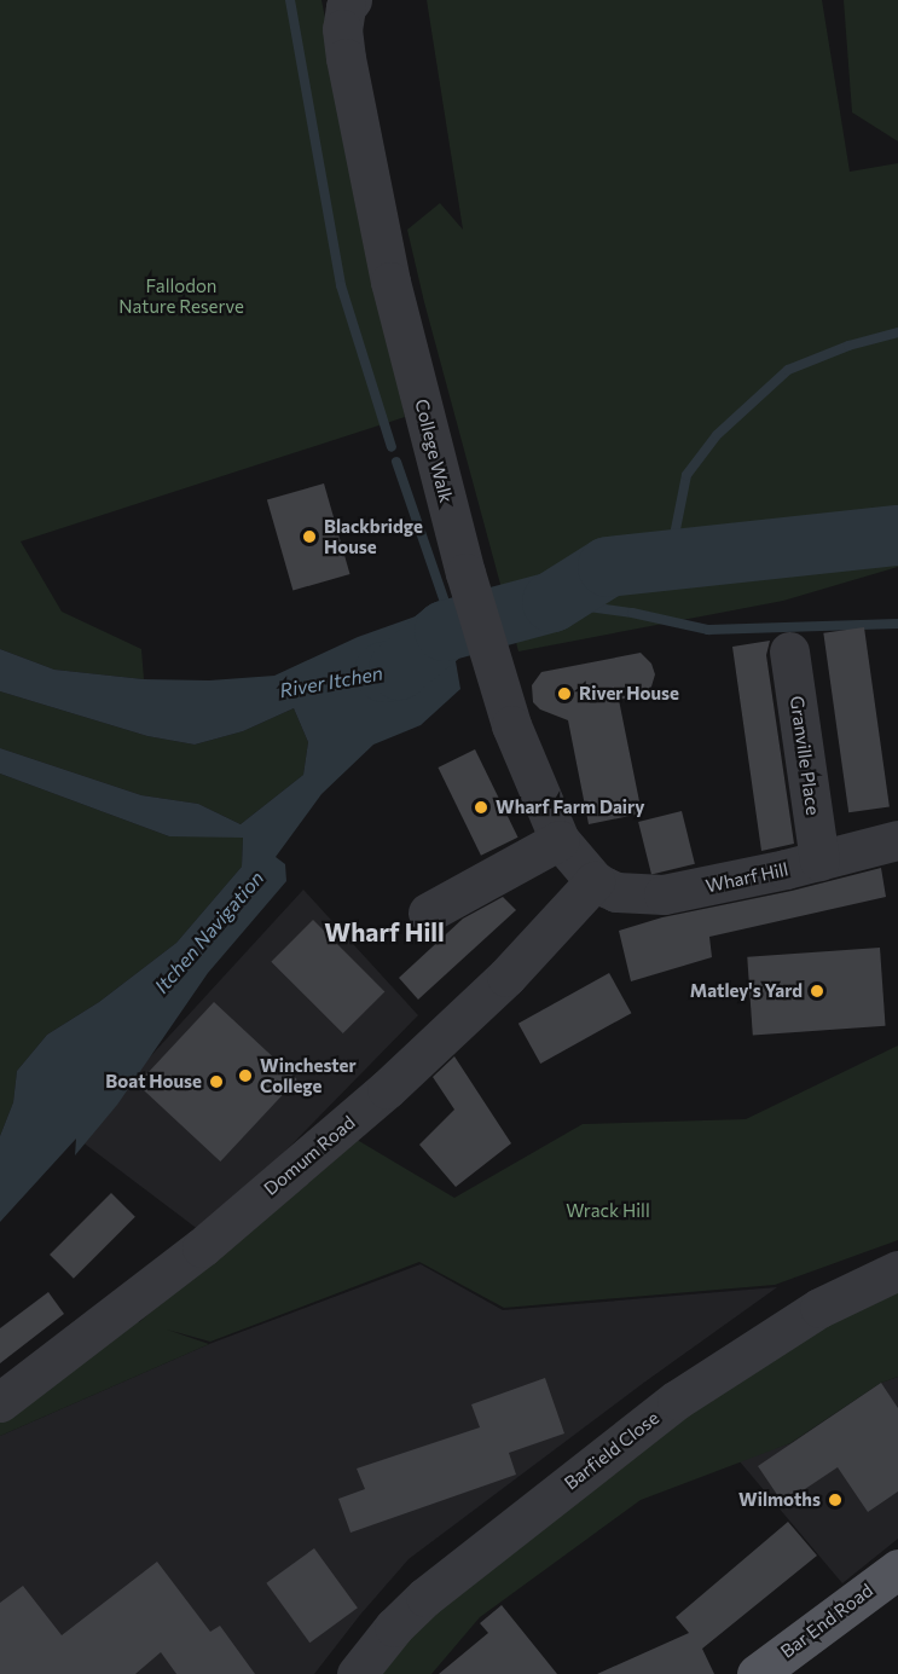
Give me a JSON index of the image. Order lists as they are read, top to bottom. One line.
{"streets":{"main road":["Bar End Road"],"street":["College Walk","Granville Place","Wharf Hill","Domum Road","Barfield Close"]},"crossings":[["College Walk","Wharf Hill"],["College Walk","Domum Road"],["Granville Place","Wharf Hill"],["Wharf Hill","Domum Road"]],"districts":["Wharf Hill"],"water":["River Itchen","Itchen Navigation"],"parks":["Fallodon Nature Reserve","Wrack Hill"],"places":["Blackbridge House","River House","Wharf Farm Dairy","Matley's Yard","Winchester College","Boat House","Wilmoths"]}
